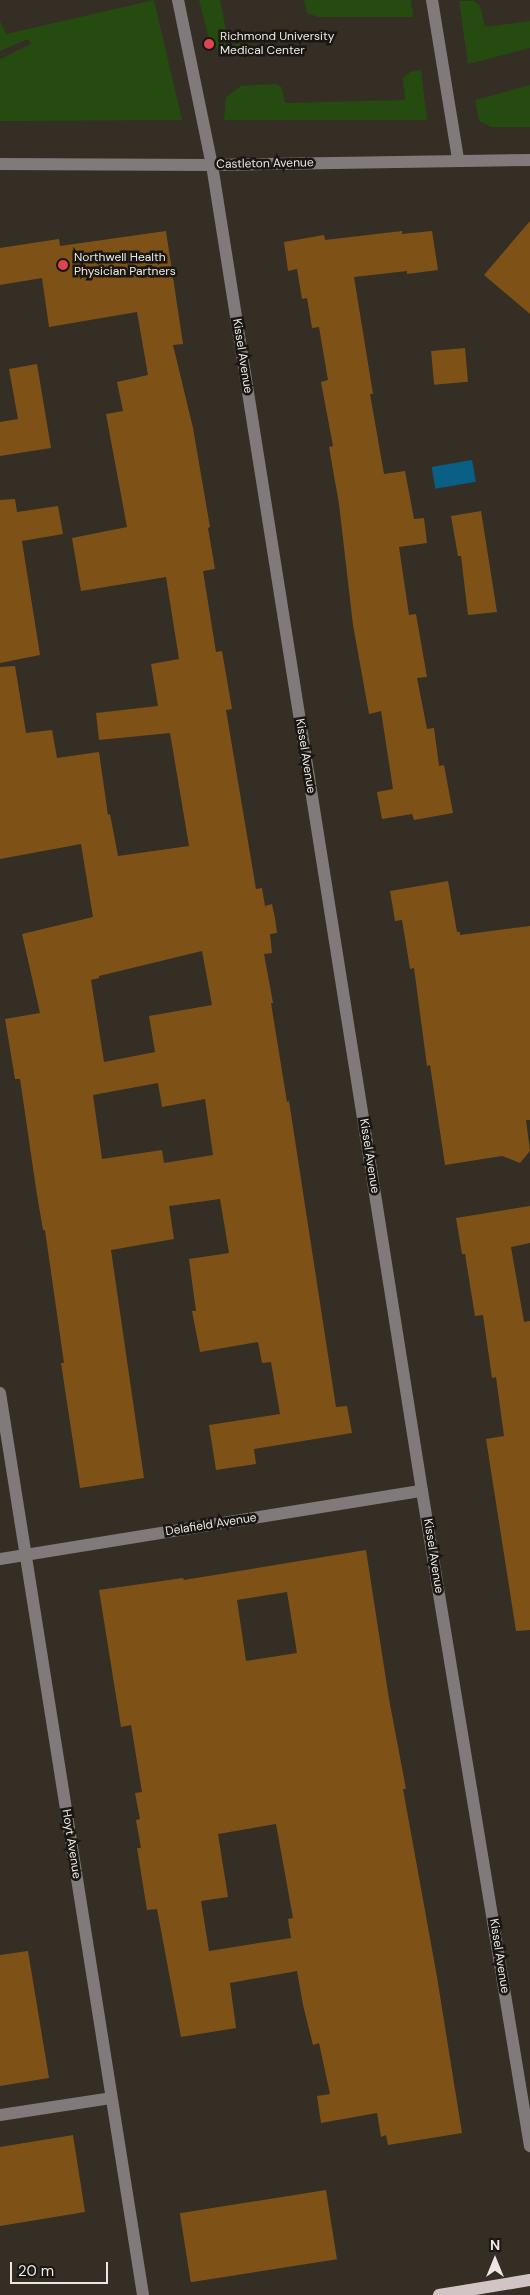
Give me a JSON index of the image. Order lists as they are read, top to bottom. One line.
{"streets":{"street":["Castleton Avenue","Kissel Avenue","Delafield Avenue","Hoyt Avenue"]},"crossings":[["Castleton Avenue","Kissel Avenue"],["Kissel Avenue","Delafield Avenue"],["Delafield Avenue","Hoyt Avenue"]],"places":["Richmond University Medical Center","Northwell Health Physician Partners"],"scale_bar":"20 m","north":"top"}
